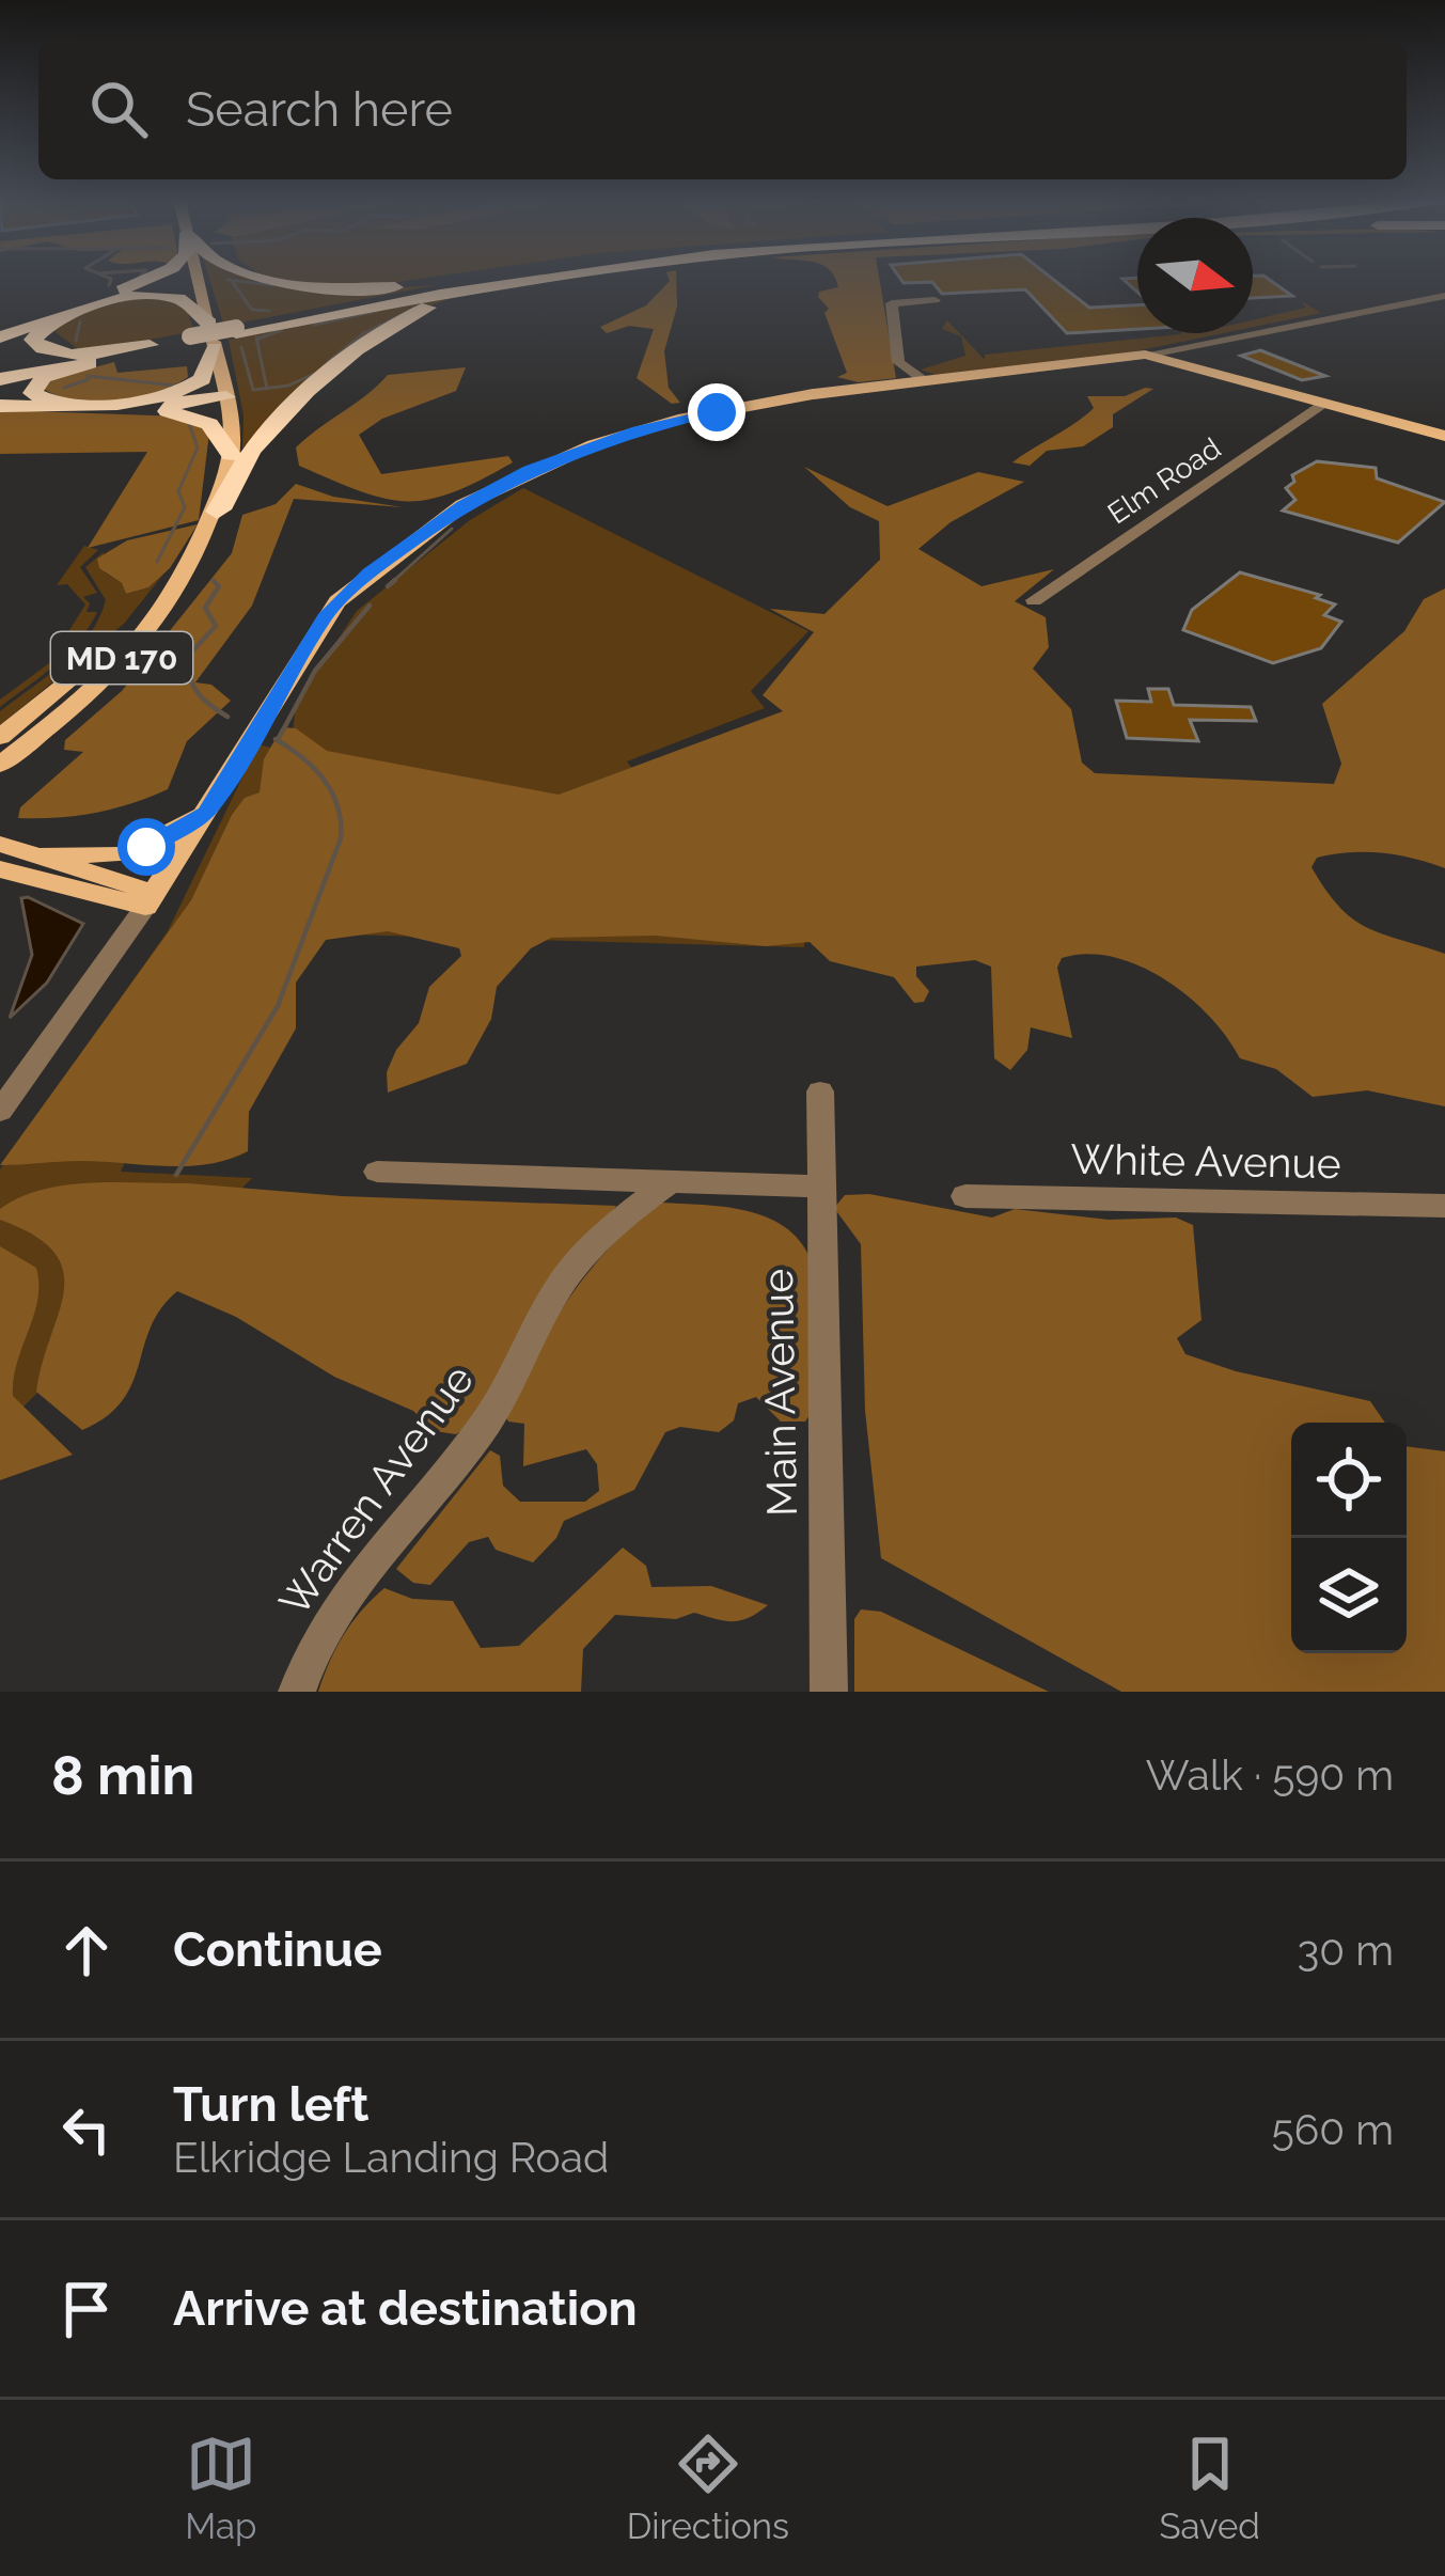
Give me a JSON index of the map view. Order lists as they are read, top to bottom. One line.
{"streets":{"main road":["MD 170"],"street":["Elm Road","White Avenue","Main Avenue","Warren Avenue"]},"north":"right","page":{"search":"Search here","heading":["8 min","Walk · 590 m"],"list":[["Continue","30 m"],["Turn left","Elkridge Landing Road","560 m"],"Arrive at destination"],"nav":["Map","Directions","Saved"]}}
